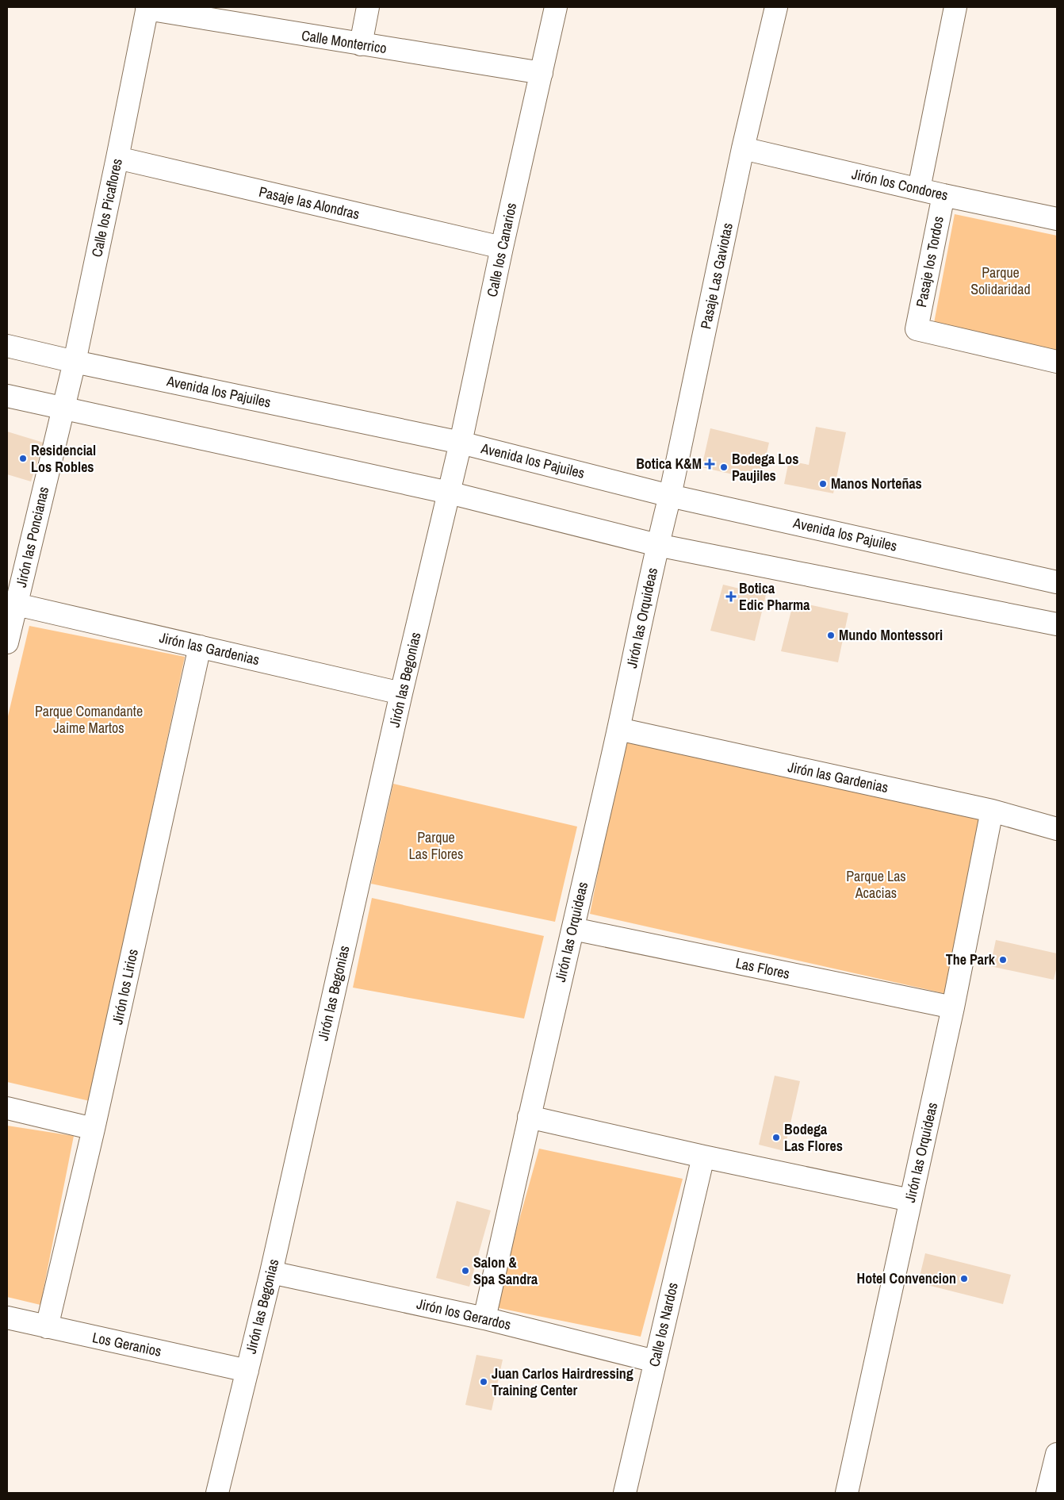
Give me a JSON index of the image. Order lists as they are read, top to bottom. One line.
{"streets":{"street":["Calle Monterrico","Jirón los Condores","Pasaje las Alondras","Calle los Picaflores","Calle los Canarios","Pasaje los Tordos","Pasaje Las Gaviotas","Avenida los Pajuiles","Jirón las Poncianas","Jirón las Orquideas","Jirón las Gardenias","Jirón las Begonias","Las Flores","Jirón los Lirios","Jirón los Gerardos","Calle los Nardos","Los Geranios"]},"crossings":[["Calle Monterrico","Calle los Picaflores"],["Calle Monterrico","Calle los Canarios"],["Jirón los Condores","Pasaje los Tordos"],["Jirón los Condores","Pasaje Las Gaviotas"],["Pasaje las Alondras","Calle los Picaflores"],["Pasaje las Alondras","Calle los Canarios"],["Calle los Picaflores","Avenida los Pajuiles"],["Calle los Picaflores","Jirón las Poncianas"],["Calle los Canarios","Avenida los Pajuiles"],["Calle los Canarios","Jirón las Begonias"],["Pasaje Las Gaviotas","Avenida los Pajuiles"],["Pasaje Las Gaviotas","Jirón las Orquideas"],["Jirón las Poncianas","Jirón las Gardenias"],["Jirón las Orquideas","Jirón las Gardenias"],["Jirón las Orquideas","Las Flores"],["Jirón las Orquideas","Jirón los Gerardos"],["Jirón las Gardenias","Jirón las Begonias"],["Jirón las Gardenias","Jirón los Lirios"],["Jirón las Begonias","Jirón los Gerardos"],["Jirón las Begonias","Los Geranios"],["Jirón los Lirios","Los Geranios"],["Jirón los Gerardos","Calle los Nardos"]],"parks":["Parque Solidaridad","Parque Comandante Jaime Martos","Parque Las Flores","Parque Las Acacias"],"places":{"other":["Residencial Los Robles","Bodega Los Paujiles","Manos Norteñas","Mundo Montessori","The Park","Bodega Las Flores","Salon & Spa Sandra","Hotel Convencion","Juan Carlos Hairdressing Training Center"],"health":["Botica K&M","Botica Edic Pharma"]}}
